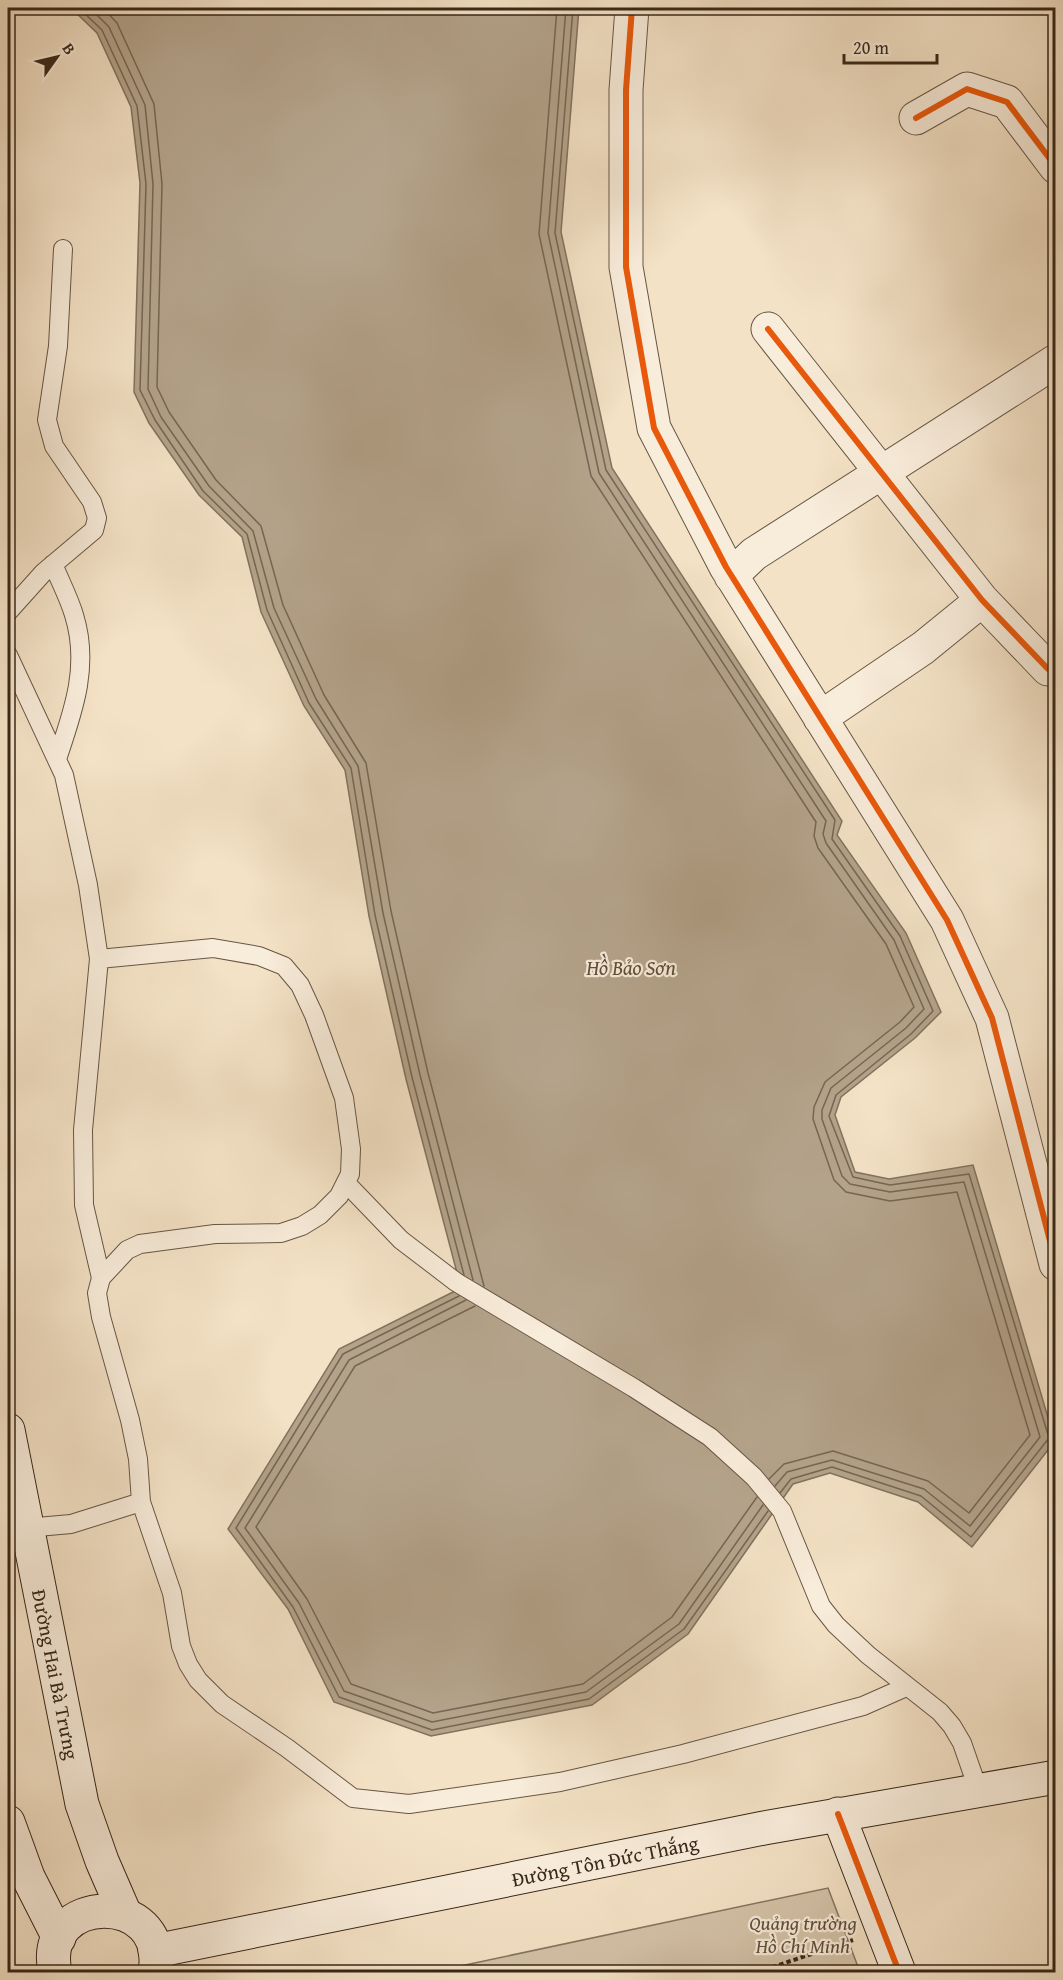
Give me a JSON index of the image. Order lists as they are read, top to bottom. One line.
{"streets":{"street":["Đường Hai Bà Trưng","Đường Tôn Đức Thắng"]},"water":["Hồ Bảo Sơn"],"parks":["Quảng trường Hồ Chí Minh"],"scale_bar":"20 m","north":"top right"}
